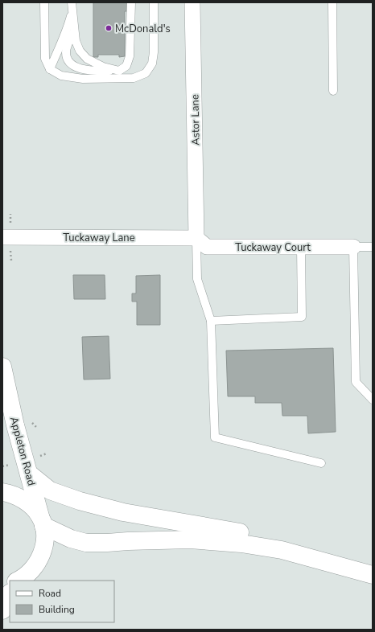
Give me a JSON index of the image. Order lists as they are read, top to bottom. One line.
{"streets":{"main road":["Appleton Road"],"street":["Astor Lane","Tuckaway Lane","Tuckaway Court"]},"crossings":[["Astor Lane","Tuckaway Lane"],["Astor Lane","Tuckaway Court"],["Tuckaway Lane","Tuckaway Court"]],"places":["McDonald's"],"legend":["Road","Building"]}
